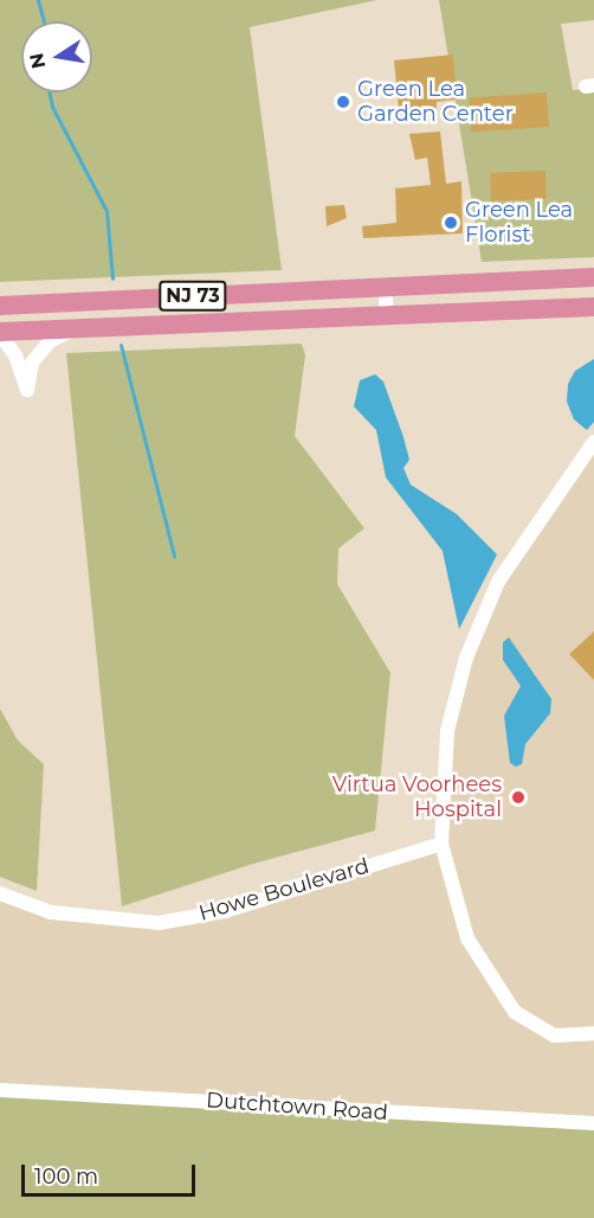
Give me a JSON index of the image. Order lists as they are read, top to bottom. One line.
{"streets":{"highway":["NJ 73"],"street":["Howe Boulevard","Dutchtown Road"]},"places":["Green Lea Garden Center","Green Lea Florist","Virtua Voorhees Hospital"],"scale_bar":"100 m","north":"left"}
